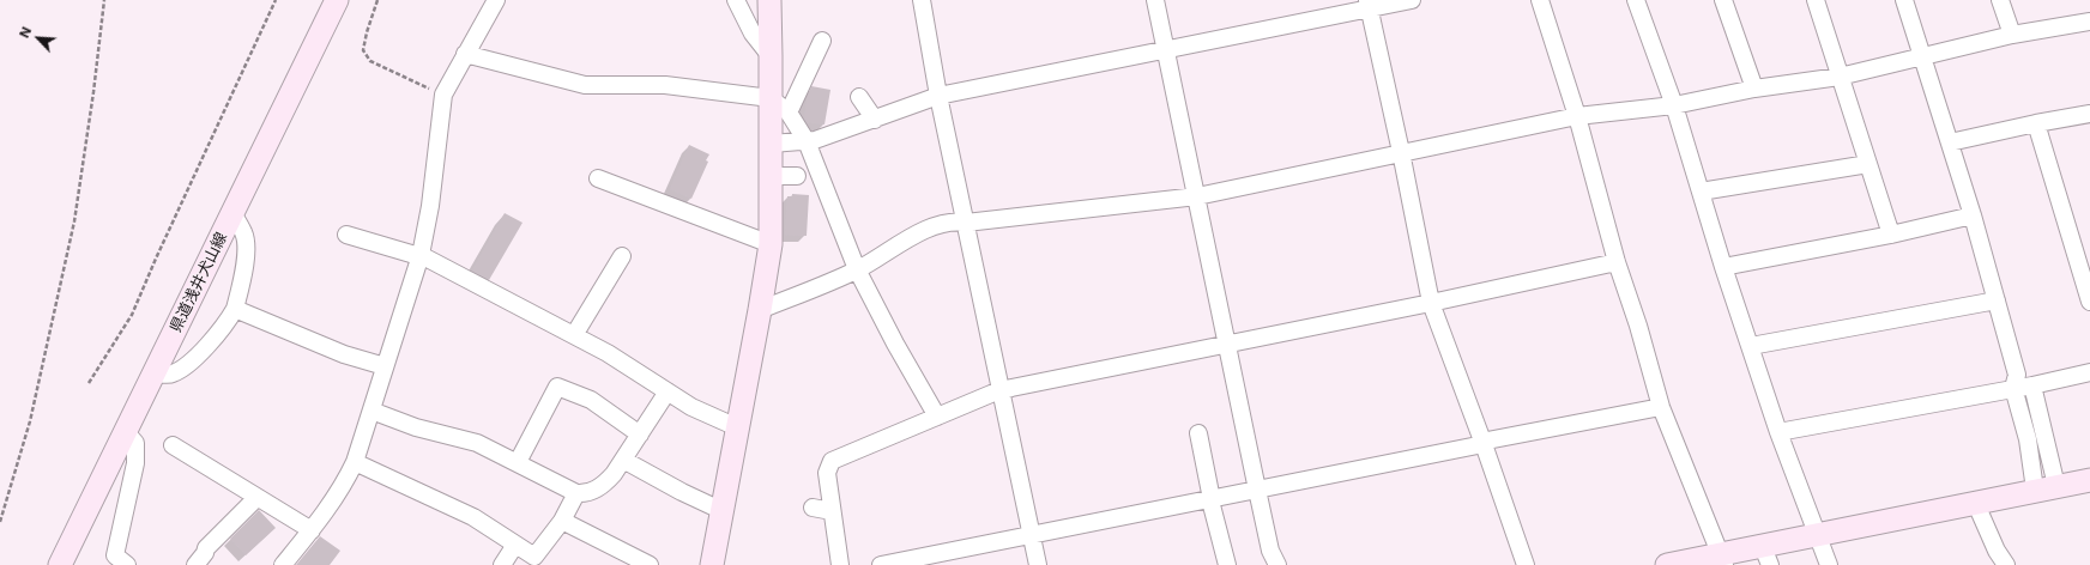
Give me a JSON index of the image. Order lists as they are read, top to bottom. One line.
{"streets":{"street":["県道浅井犬山線"]},"north":"top left"}
